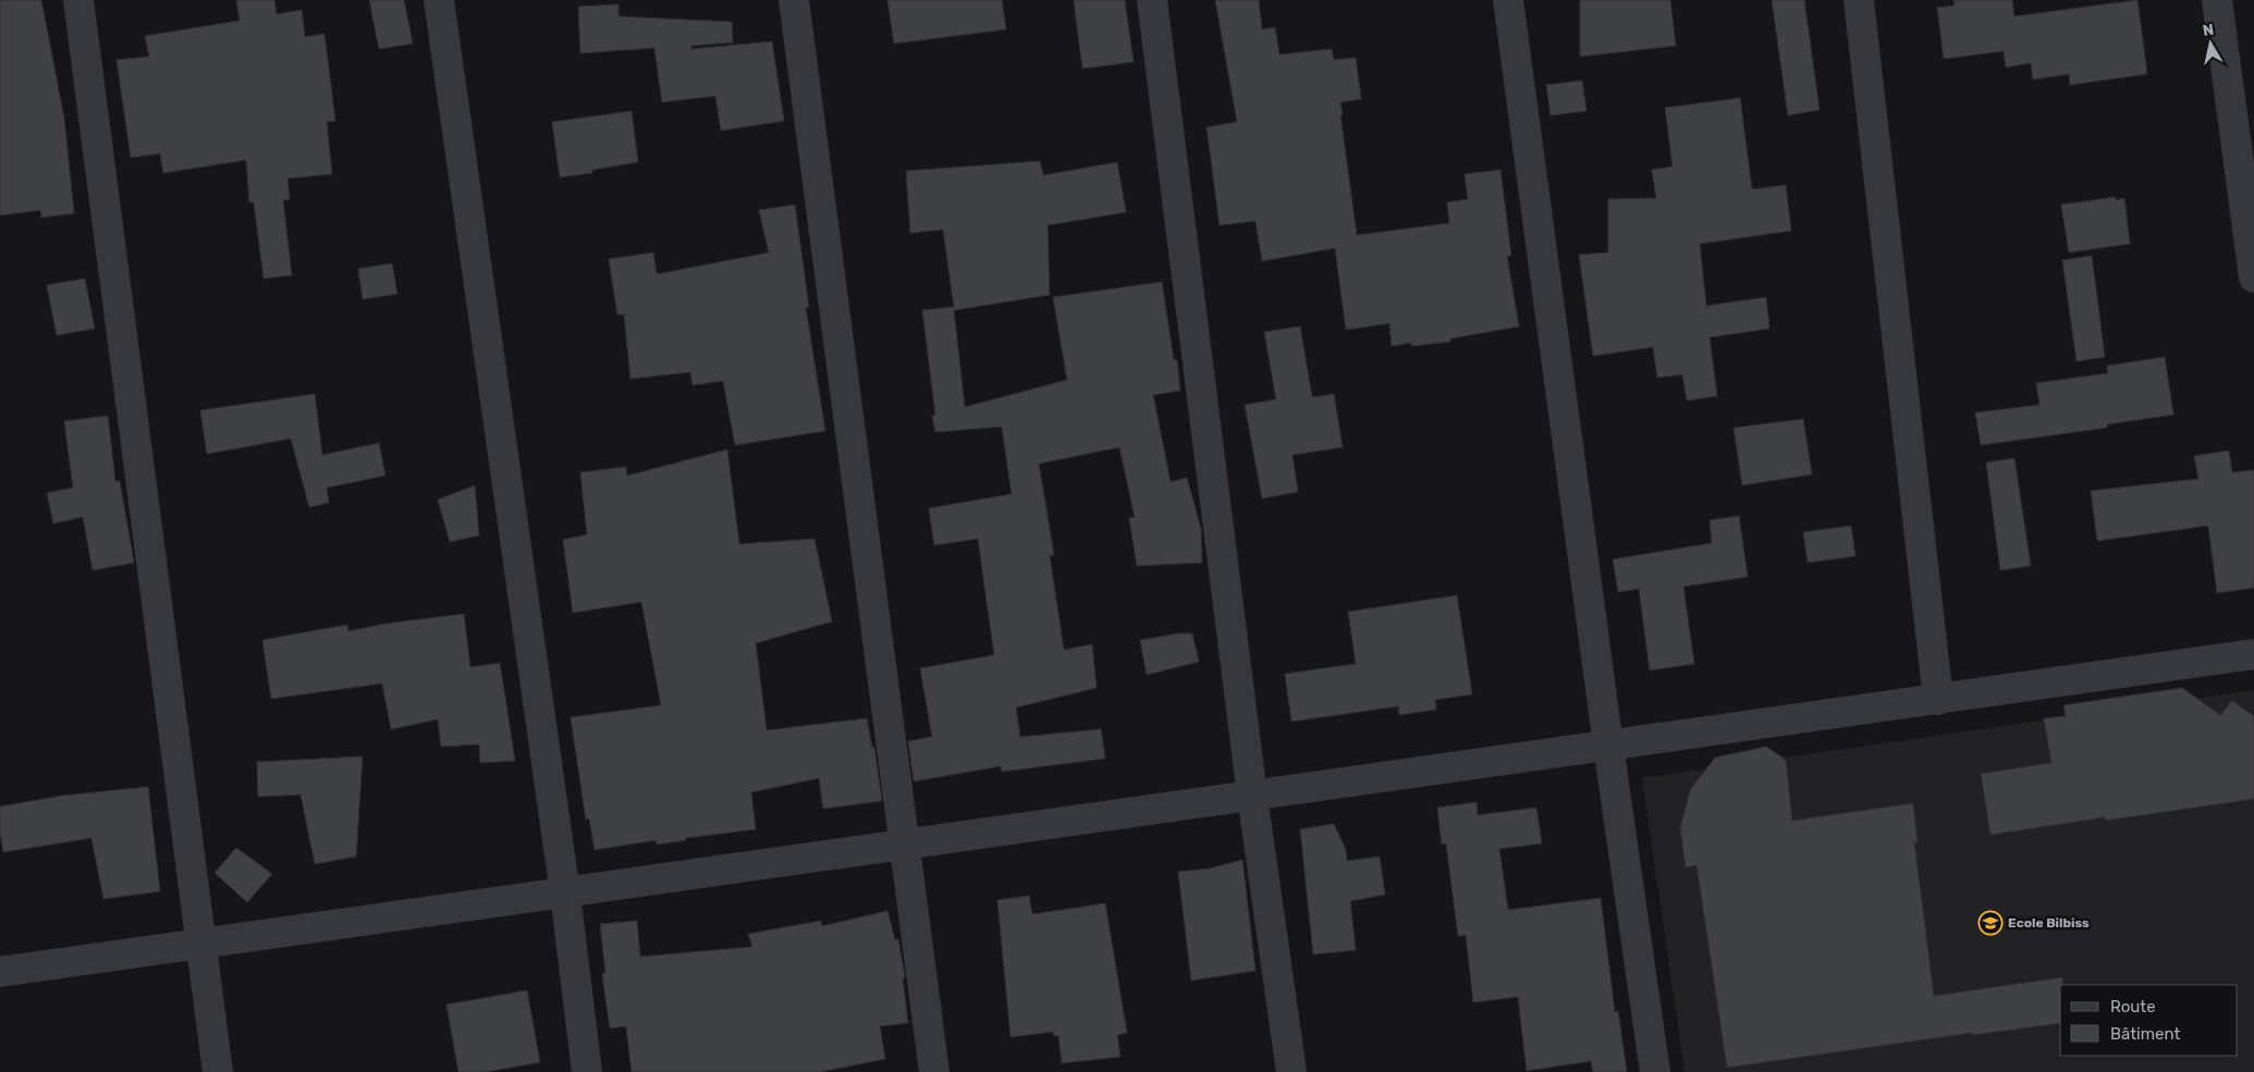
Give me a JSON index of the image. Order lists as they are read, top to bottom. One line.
{"places":{"school or university":["Ecole Bilbiss"]},"legend":["Route","Bâtiment"],"north":"top"}
